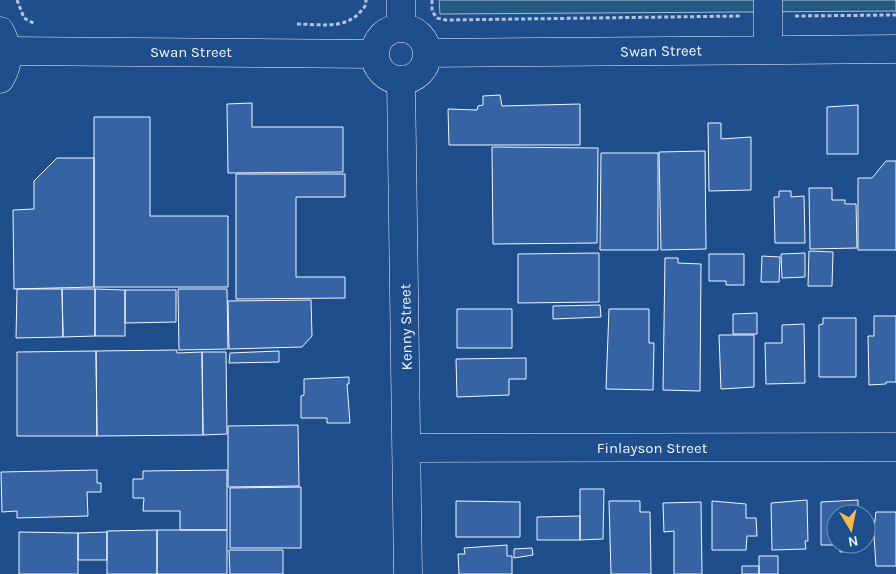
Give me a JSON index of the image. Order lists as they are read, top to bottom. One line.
{"streets":{"street":["Swan Street","Kenny Street","Finlayson Street"]},"crossings":[["Swan Street","Kenny Street"],["Kenny Street","Finlayson Street"]],"north":"bottom"}
